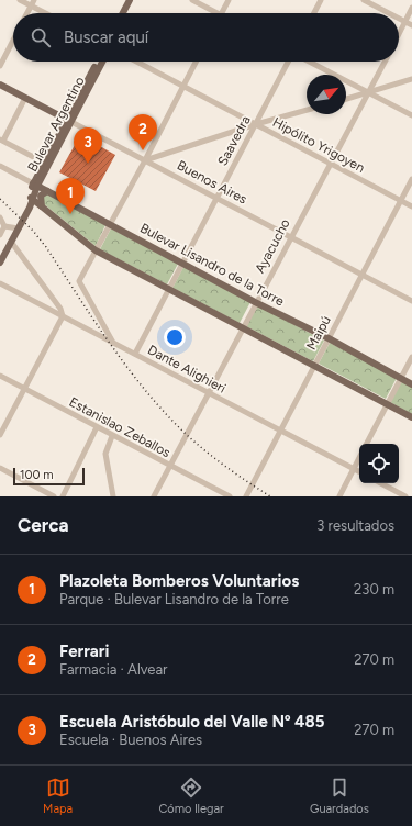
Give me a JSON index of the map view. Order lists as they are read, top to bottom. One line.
{"streets":{"main road":["Bulevar Argentino","Buenos Aires","Bulevar Lisandro de la Torre"],"street":["Saavedra","Hipólito Yrigoyen","Ayacucho","Maipú","Dante Alighieri","Estanislao Zeballos"]},"crossings":[["Bulevar Argentino","Buenos Aires"],["Bulevar Argentino","Bulevar Lisandro de la Torre"],["Saavedra","Hipólito Yrigoyen"],["Saavedra","Buenos Aires"],["Saavedra","Bulevar Lisandro de la Torre"],["Saavedra","Dante Alighieri"],["Hipólito Yrigoyen","Ayacucho"],["Hipólito Yrigoyen","Maipú"],["Buenos Aires","Ayacucho"],["Buenos Aires","Maipú"],["Ayacucho","Bulevar Lisandro de la Torre"],["Ayacucho","Dante Alighieri"],["Ayacucho","Estanislao Zeballos"],["Bulevar Lisandro de la Torre","Maipú"],["Maipú","Dante Alighieri"]],"scale_bar":"100 m","north":"top right","page":{"search":"Buscar aquí","pins":["2","3","1"],"scale":"100 m","heading":["Cerca","3 resultados"],"list":[{"mark":"1","name":"Plazoleta Bomberos Voluntarios","note":"Parque · Bulevar Lisandro de la Torre","value":"230 m"},{"mark":"2","name":"Ferrari","note":"Farmacia · Alvear","value":"270 m"},{"mark":"3","name":"Escuela Aristóbulo del Valle Nº 485","note":"Escuela · Buenos Aires","value":"270 m"}],"nav":["Mapa","Cómo llegar","Guardados"]}}
